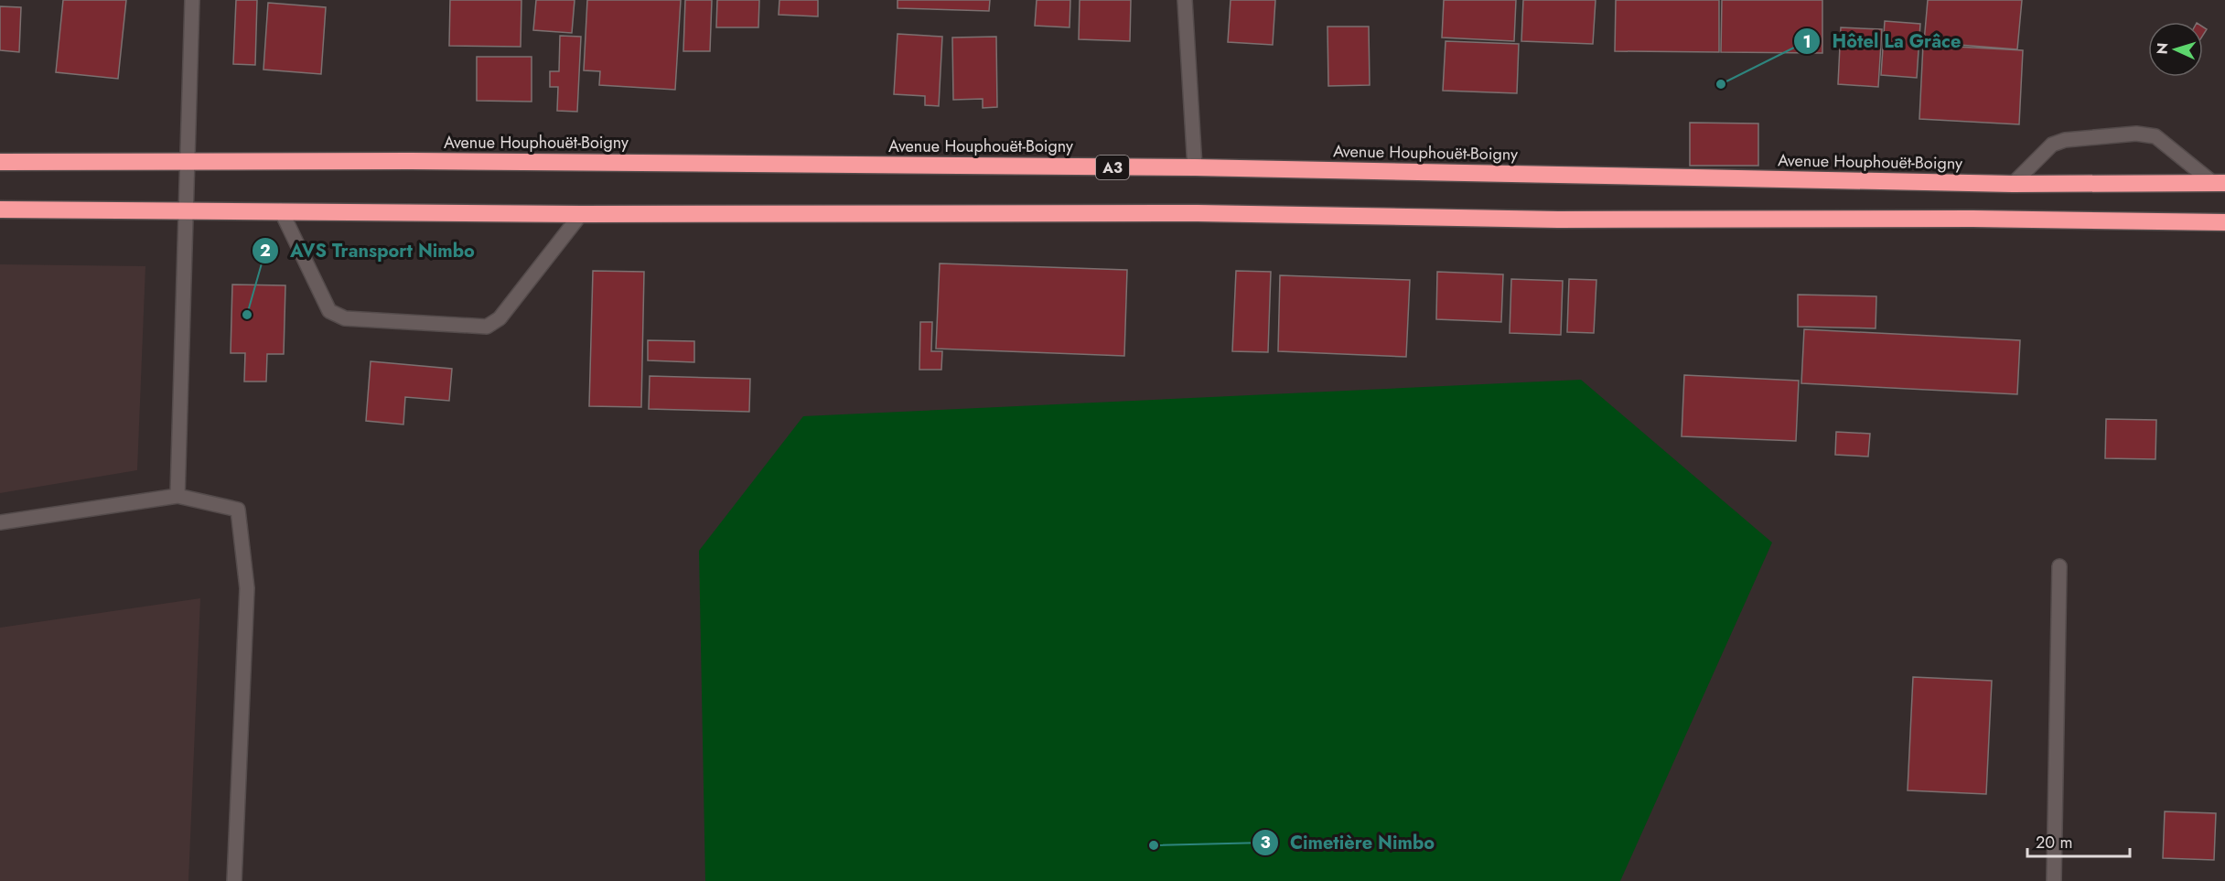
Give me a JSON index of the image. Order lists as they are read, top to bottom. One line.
{"streets":{"highway":["Avenue Houphouët-Boigny","A3"]},"places":["Hôtel La Grâce","AVS Transport Nimbo","Cimetière Nimbo"],"scale_bar":"20 m","north":"left"}
